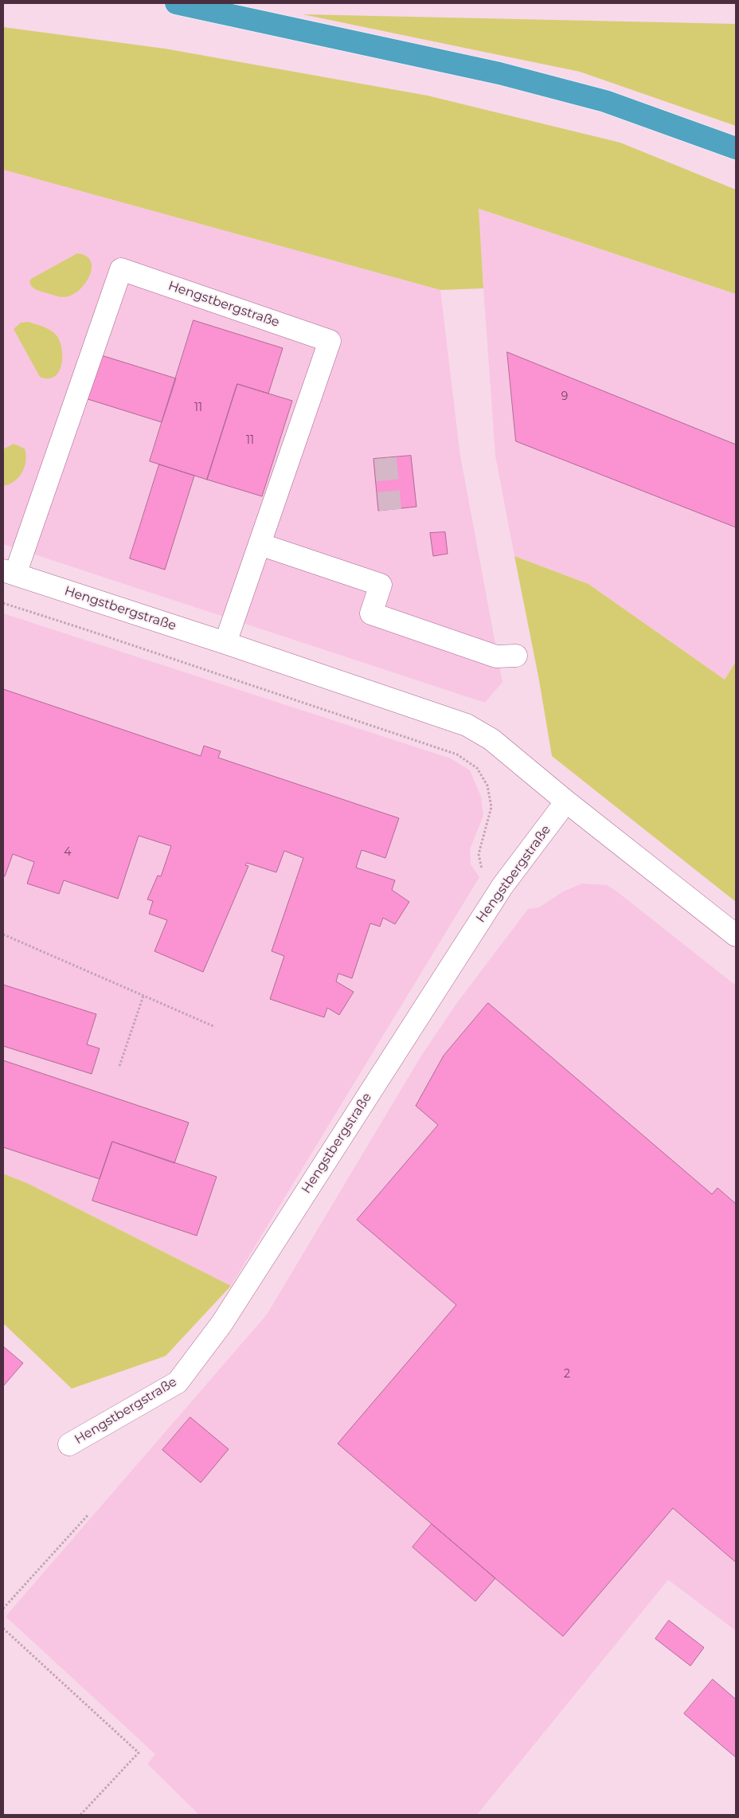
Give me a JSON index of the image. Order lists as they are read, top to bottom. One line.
{"streets":{"street":["Hengstbergstraße"]},"house_numbers":["9","11","11","4","2"]}
